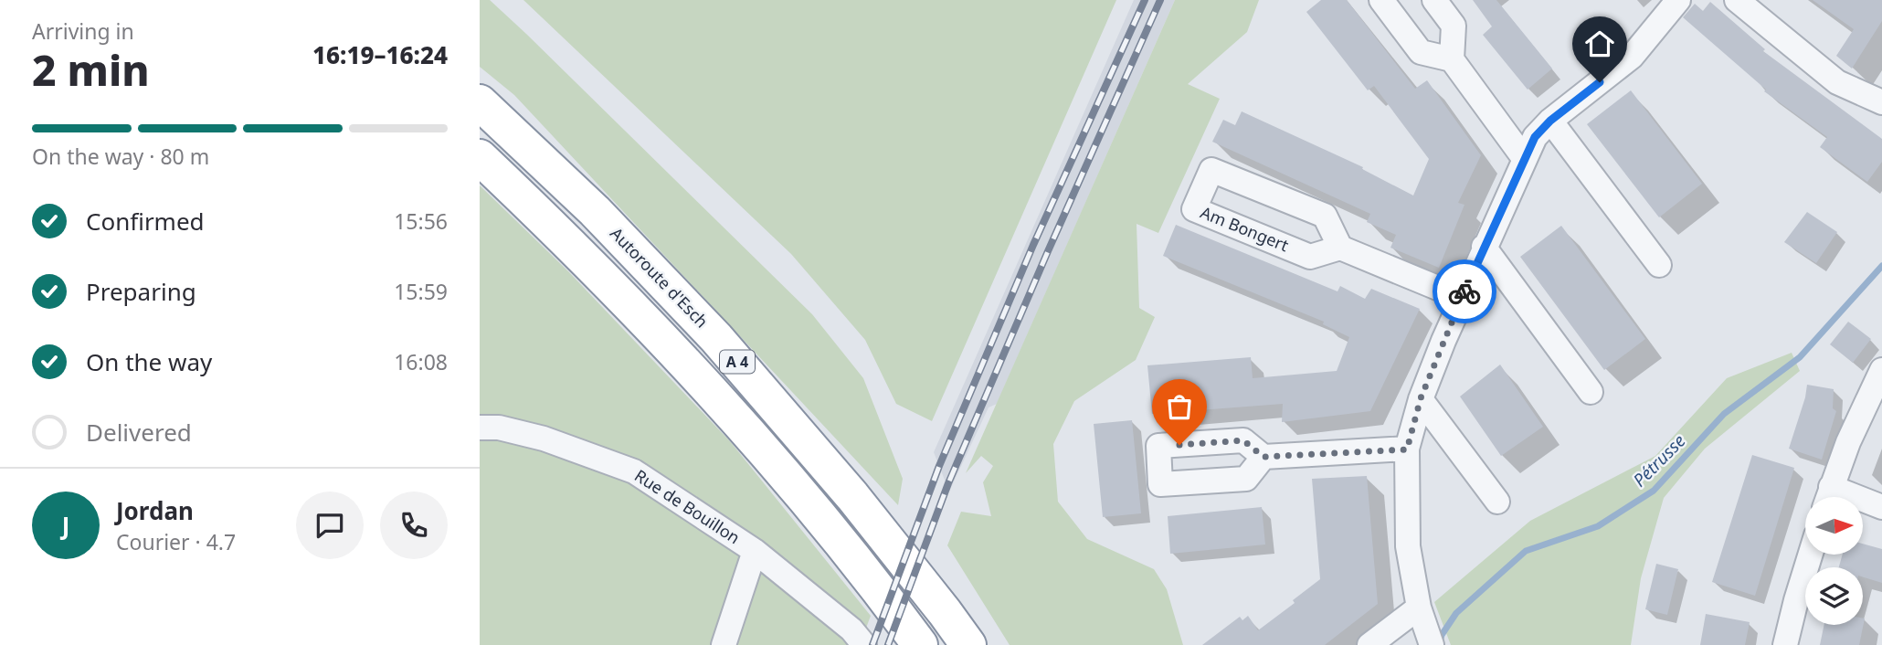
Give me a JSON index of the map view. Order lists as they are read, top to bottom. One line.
{"streets":{"highway":["Autoroute d'Esch","A 4"],"street":["Am Bongert","Rue de Bouillon"]},"water":["Pétrusse"],"north":"right","page":{"heading":["2 min","Arriving in","16:19–16:24"],"panel":["Jordan","Courier · 4.7"],"bar":"On the way · 80 m","list":[["Confirmed","15:56"],["Preparing","15:59"],["On the way","16:08"],"Delivered"],"round":"J"}}
